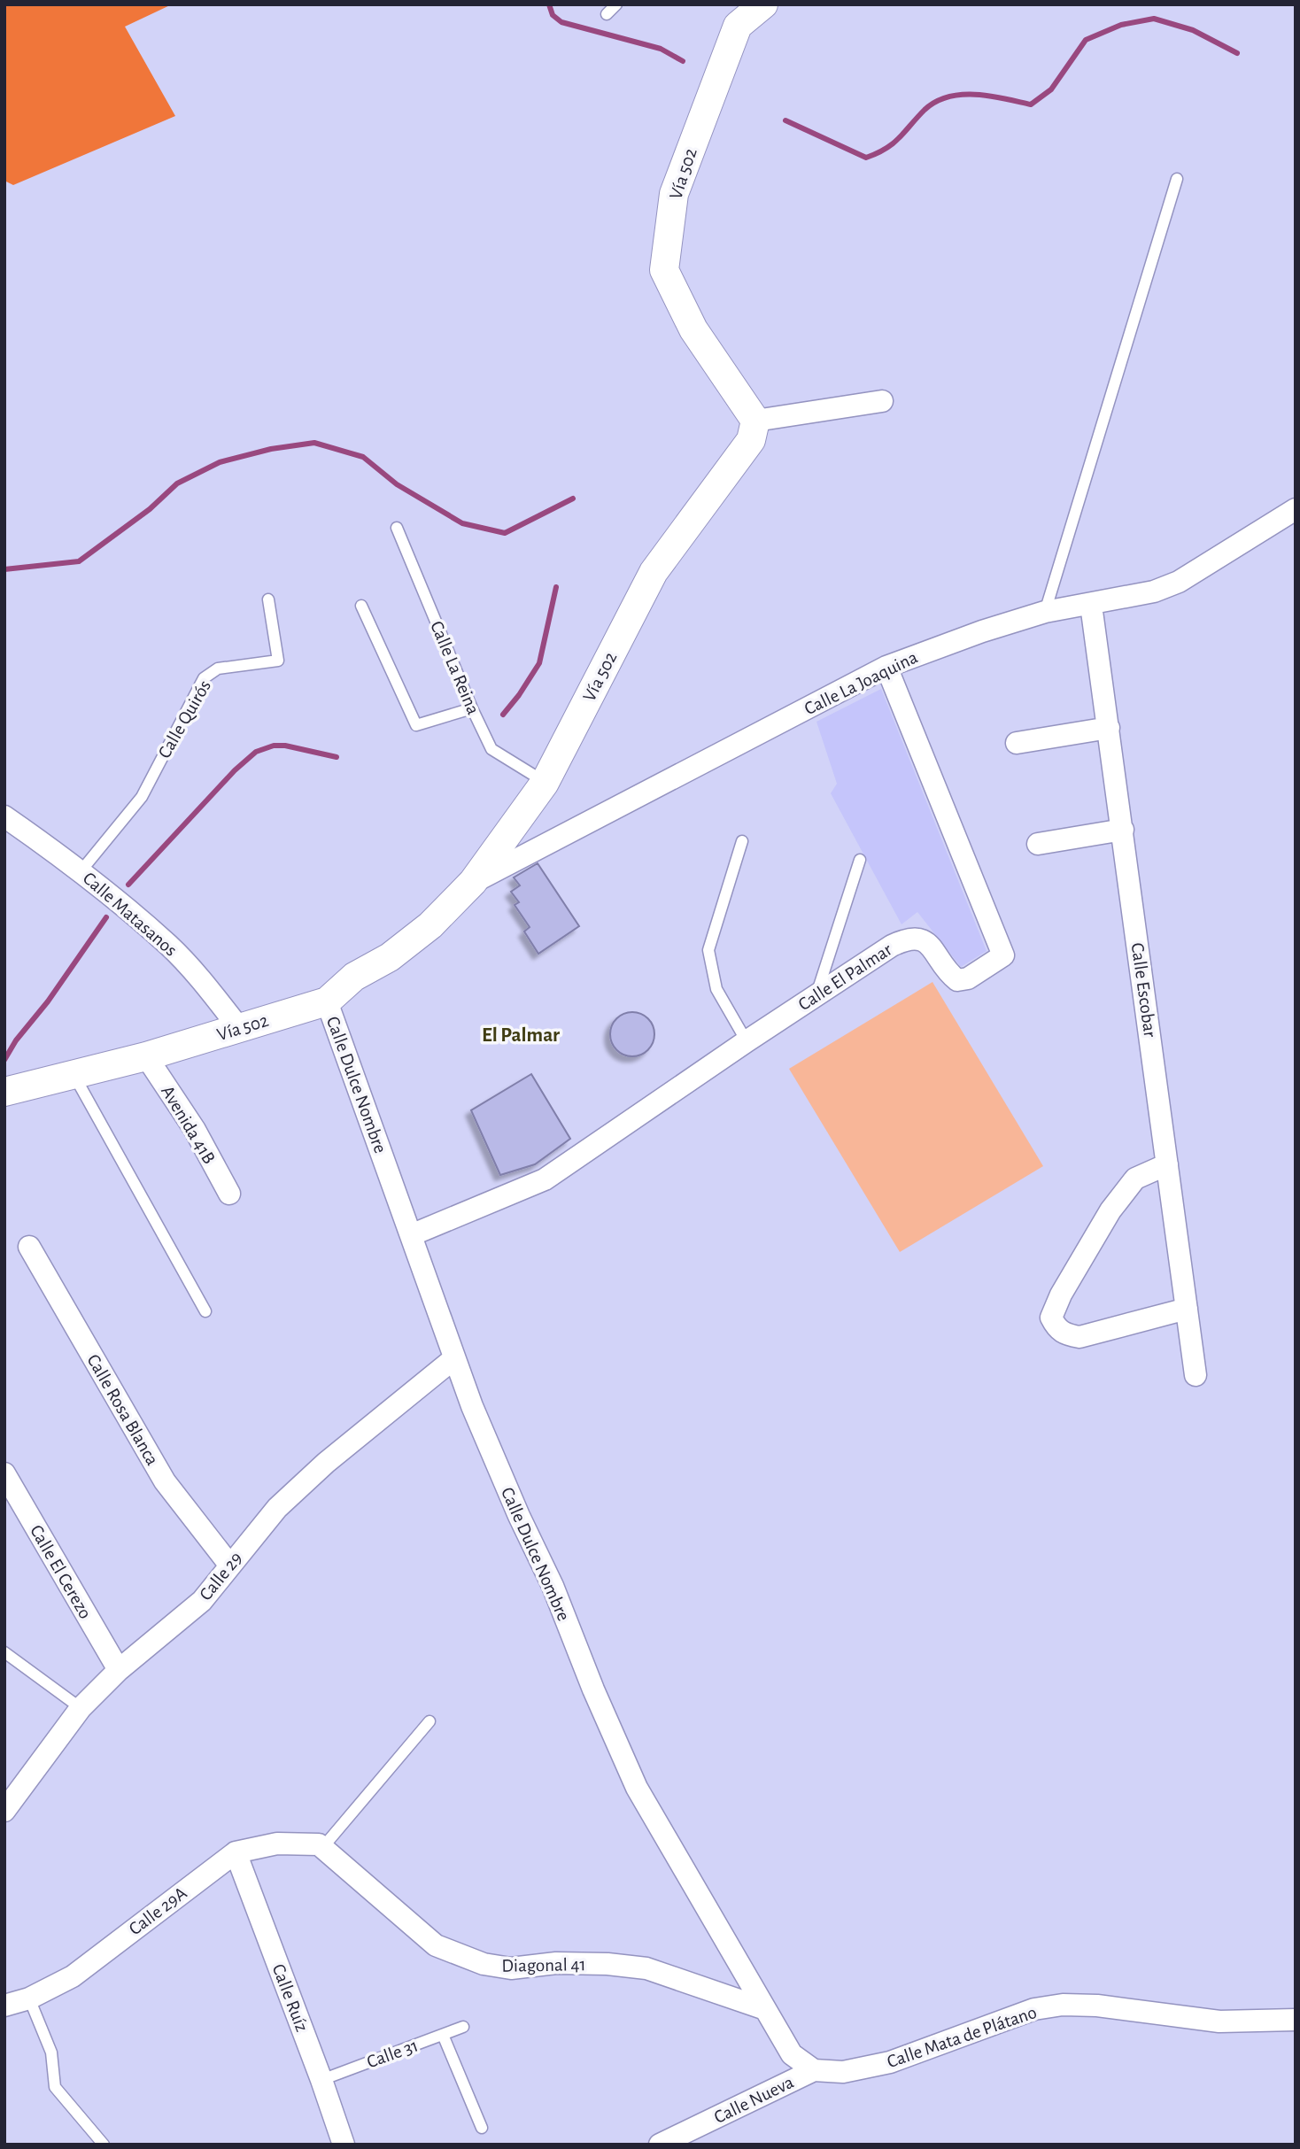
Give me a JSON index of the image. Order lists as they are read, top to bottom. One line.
{"streets":{"street":["Vía 502","Calle La Joaquina","Calle Matasanos","Calle El Palmar","Calle Escobar","Calle Dulce Nombre","Avenida 41B","Calle Rosa Blanca","Calle El Cerezo","Calle 29","Calle 29A","Diagonal 41","Calle Ruíz","Calle Mata de Plátano","Calle Nueva"],"lane":["Calle La Reina","Calle Quirós","Calle 31"]},"crossings":[["Vía 502","Calle La Reina"],["Vía 502","Calle La Joaquina"],["Vía 502","Calle Matasanos"],["Vía 502","Calle Dulce Nombre"],["Vía 502","Avenida 41B"],["Calle La Joaquina","Calle El Palmar"],["Calle La Joaquina","Calle Escobar"],["Calle Quirós","Calle Matasanos"],["Calle El Palmar","Calle Dulce Nombre"],["Calle Dulce Nombre","Calle 29"],["Calle Dulce Nombre","Diagonal 41"],["Calle Dulce Nombre","Calle Mata de Plátano"],["Calle Dulce Nombre","Calle Nueva"],["Calle Rosa Blanca","Calle 29"],["Calle El Cerezo","Calle 29"],["Calle 29A","Diagonal 41"],["Calle 29A","Calle Ruíz"],["Calle Ruíz","Calle 31"],["Calle Mata de Plátano","Calle Nueva"]],"districts":["El Palmar"]}
